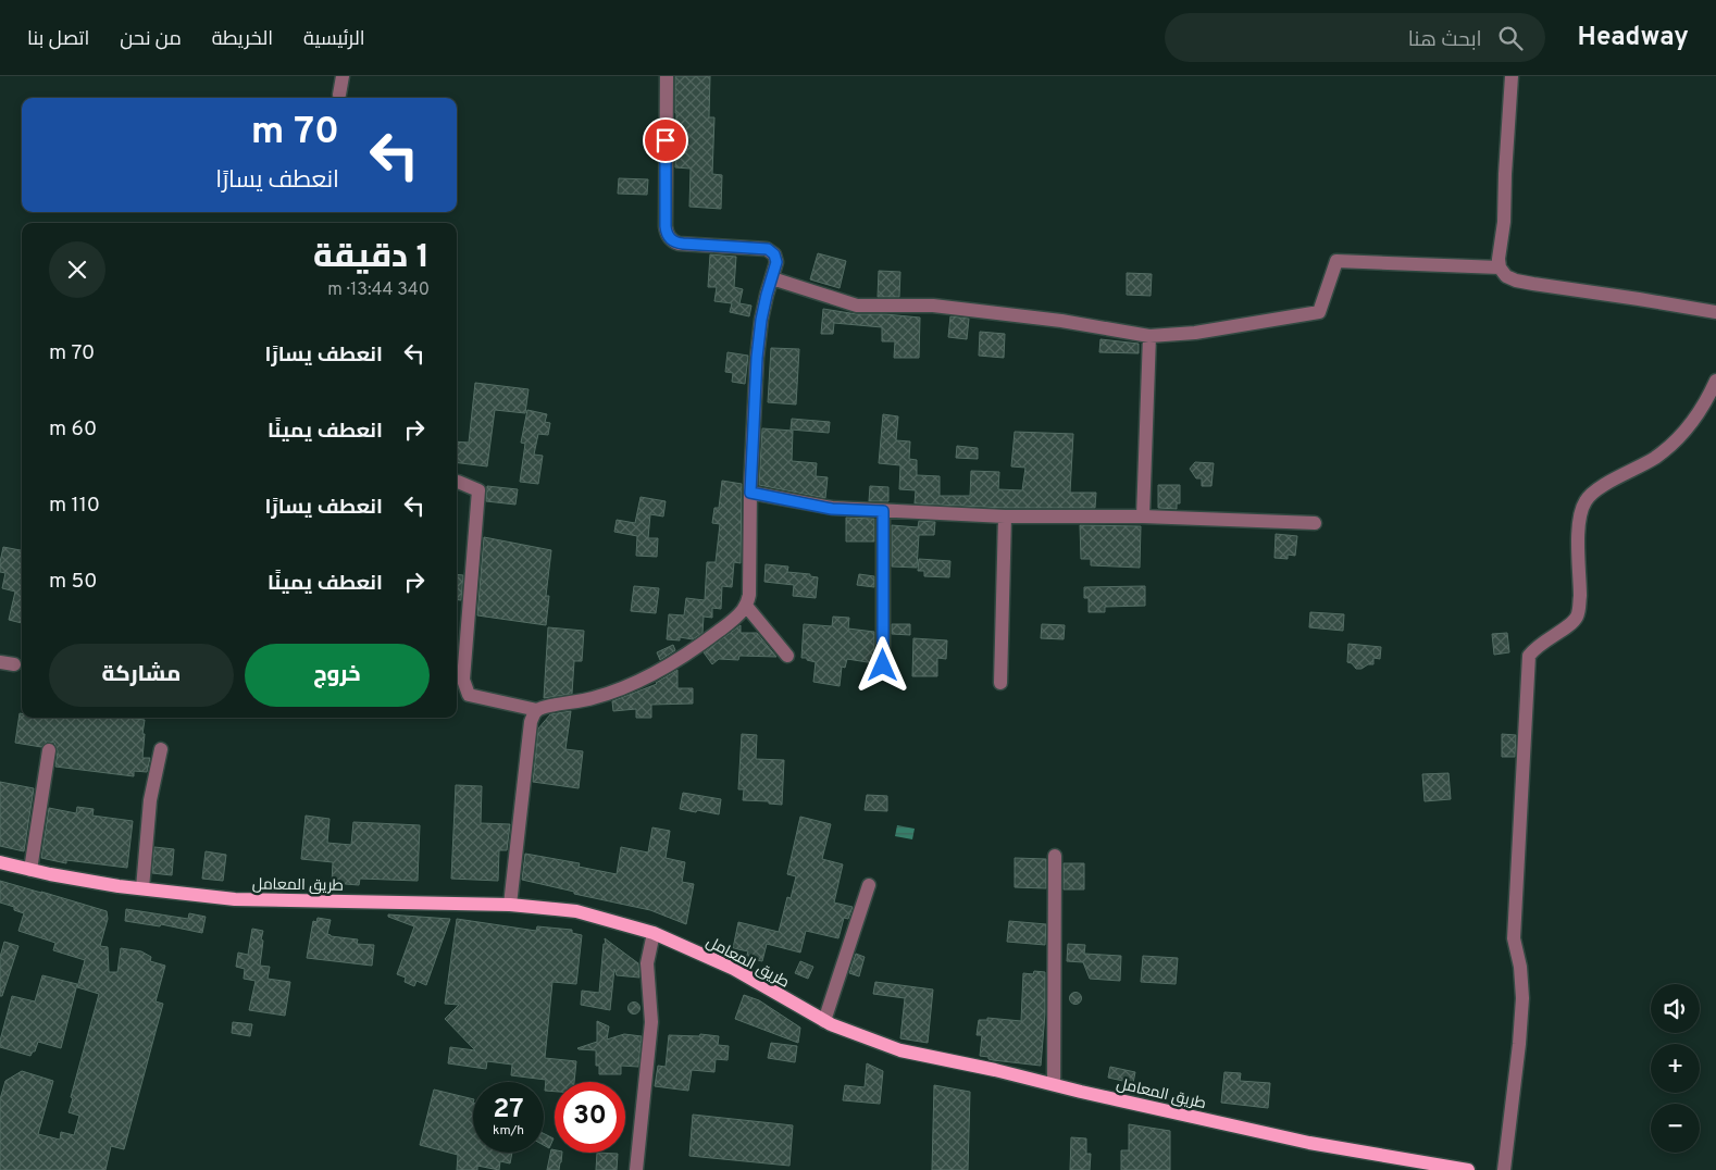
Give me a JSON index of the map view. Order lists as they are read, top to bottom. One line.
{"streets":{"main road":["طريق المعامل"]},"page":{"header":"Headway","search":"ابحث هنا","nav":["الرئيسية","الخريطة","من نحن","اتصل بنا"],"turn":["70 m","انعطف يسارًا"],"heading":["1 دقيقة","340 m · 13:44"],"list":[{"name":"انعطف يسارًا","value":"70 m"},{"name":"انعطف يمينًا","value":"60 m"},{"name":"انعطف يسارًا","value":"110 m"},{"name":"انعطف يمينًا","value":"50 m"}],"buttons":["خروج","مشاركة"],"map_buttons":["+","−"],"speed":"27 km/h","limit":"30"}}
